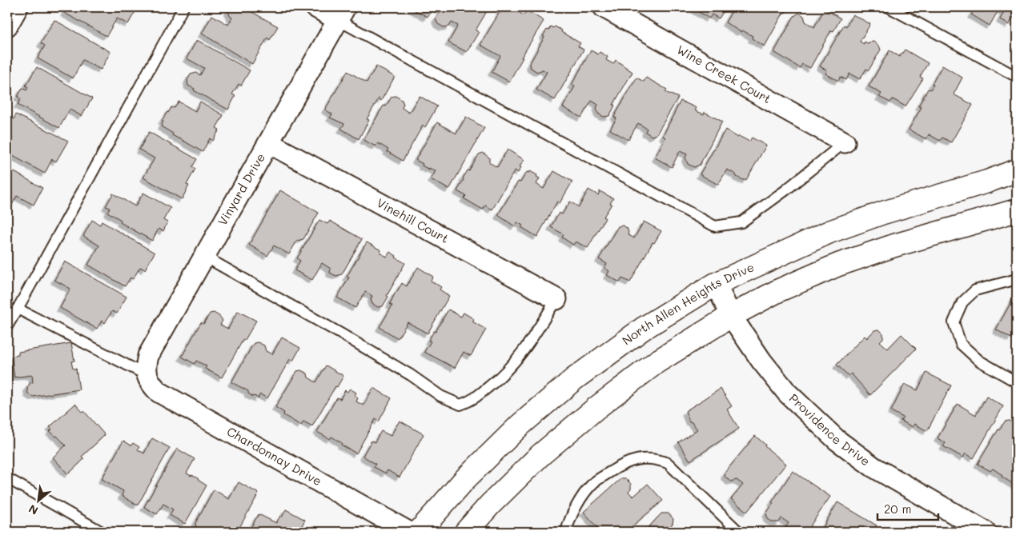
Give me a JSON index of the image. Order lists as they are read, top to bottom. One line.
{"streets":{"main road":["North Allen Heights Drive"],"street":["Wine Creek Court","Vinyard Drive","Vinehill Court","Providence Drive","Chardonnay Drive"]},"crossings":[["Vinyard Drive","Vinehill Court"],["Vinyard Drive","Chardonnay Drive"],["North Allen Heights Drive","Providence Drive"]],"scale_bar":"20 m","north":"bottom left"}
